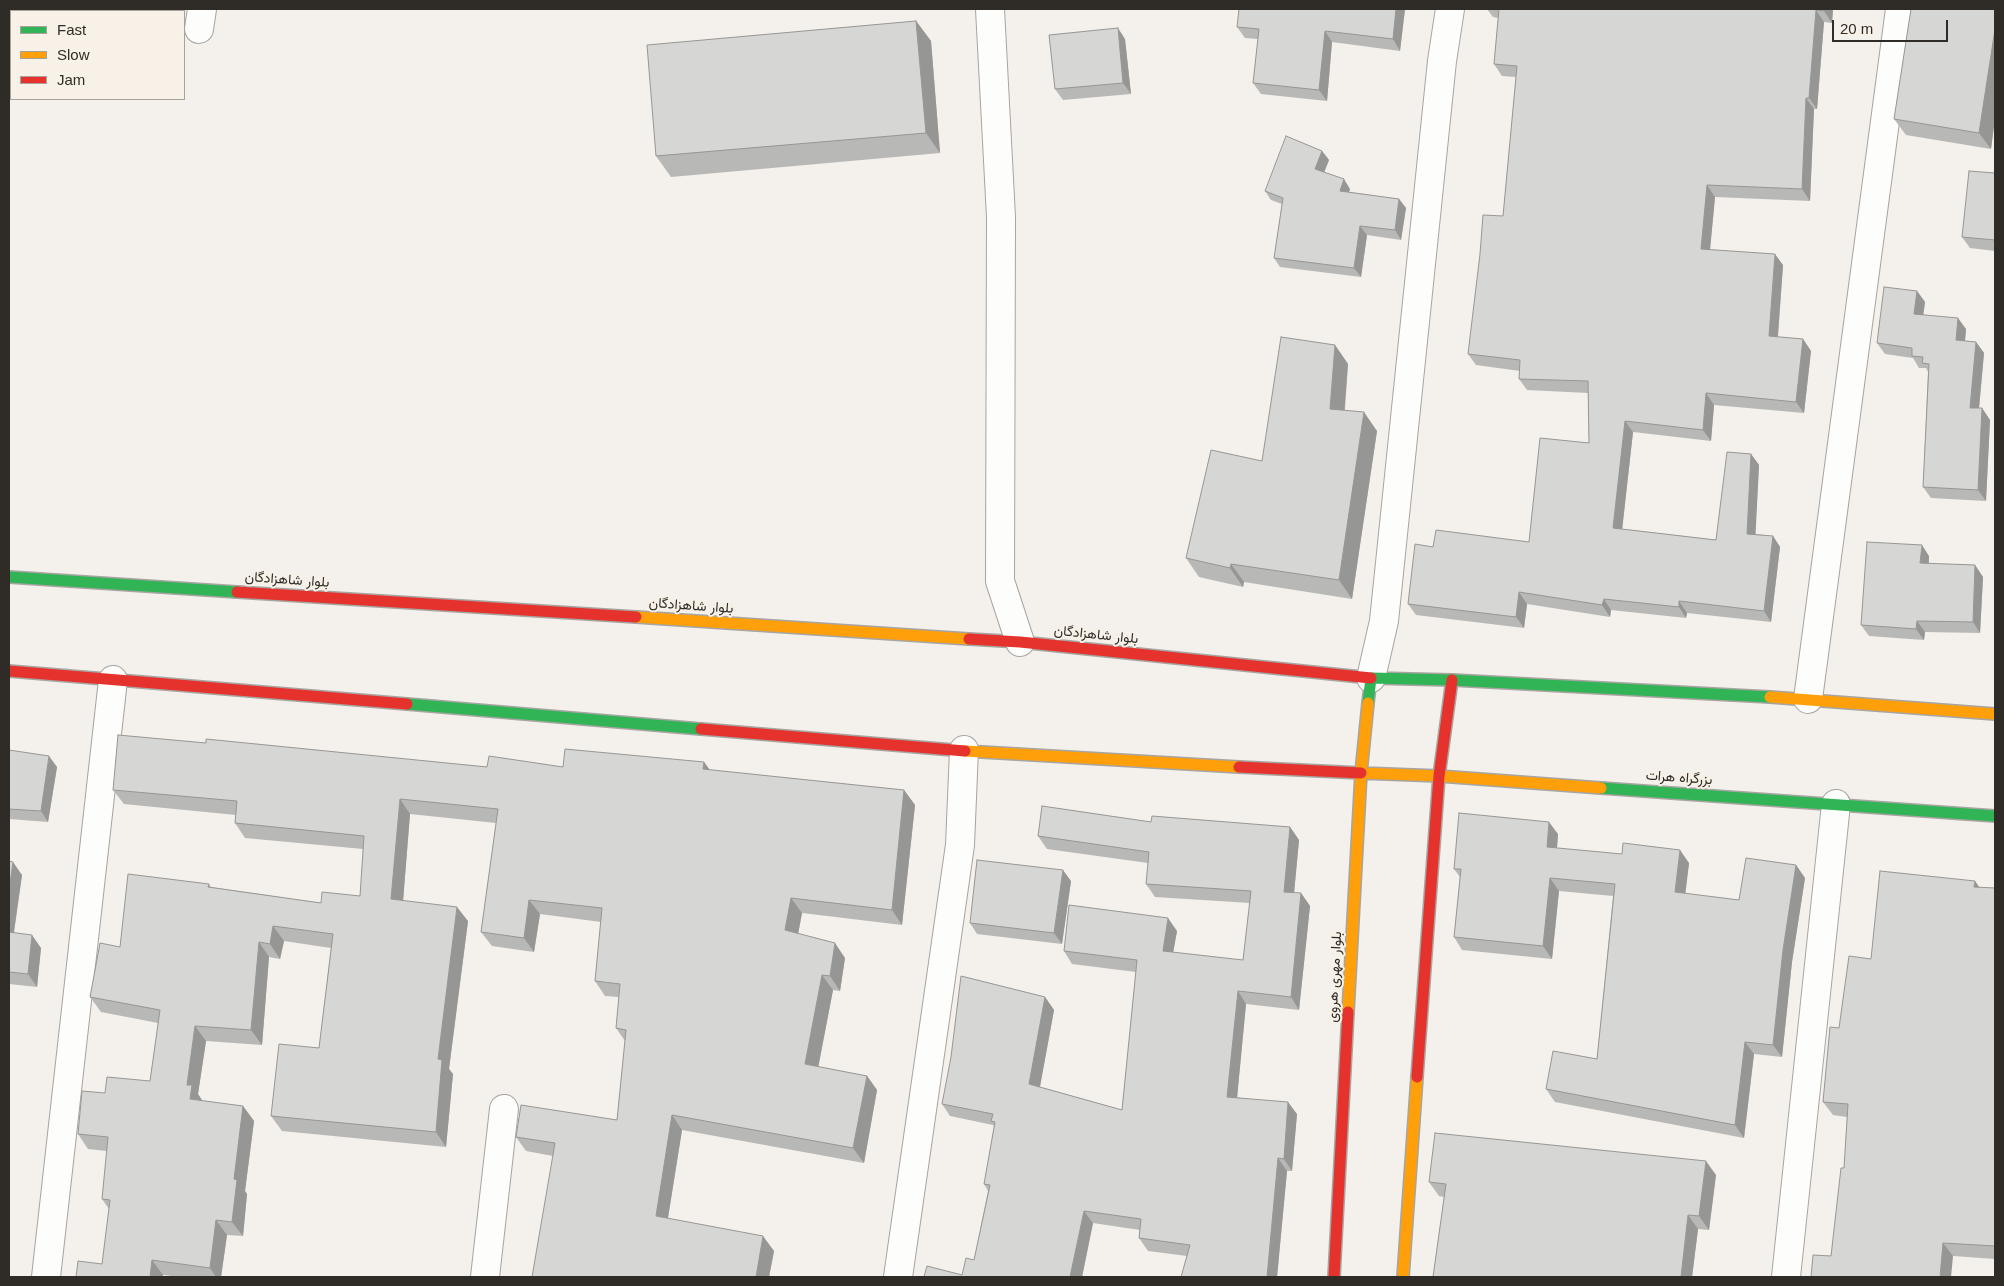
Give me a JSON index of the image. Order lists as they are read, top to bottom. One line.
{"streets":{"main road":["بلوار شاهزادگان","بزرگراه هرات","بلوار مهری هروی"]},"crossings":[["بلوار شاهزادگان","بلوار مهری هروی"],["بزرگراه هرات","بلوار مهری هروی"]],"legend":["Fast","Slow","Jam"],"scale_bar":"20 m"}
